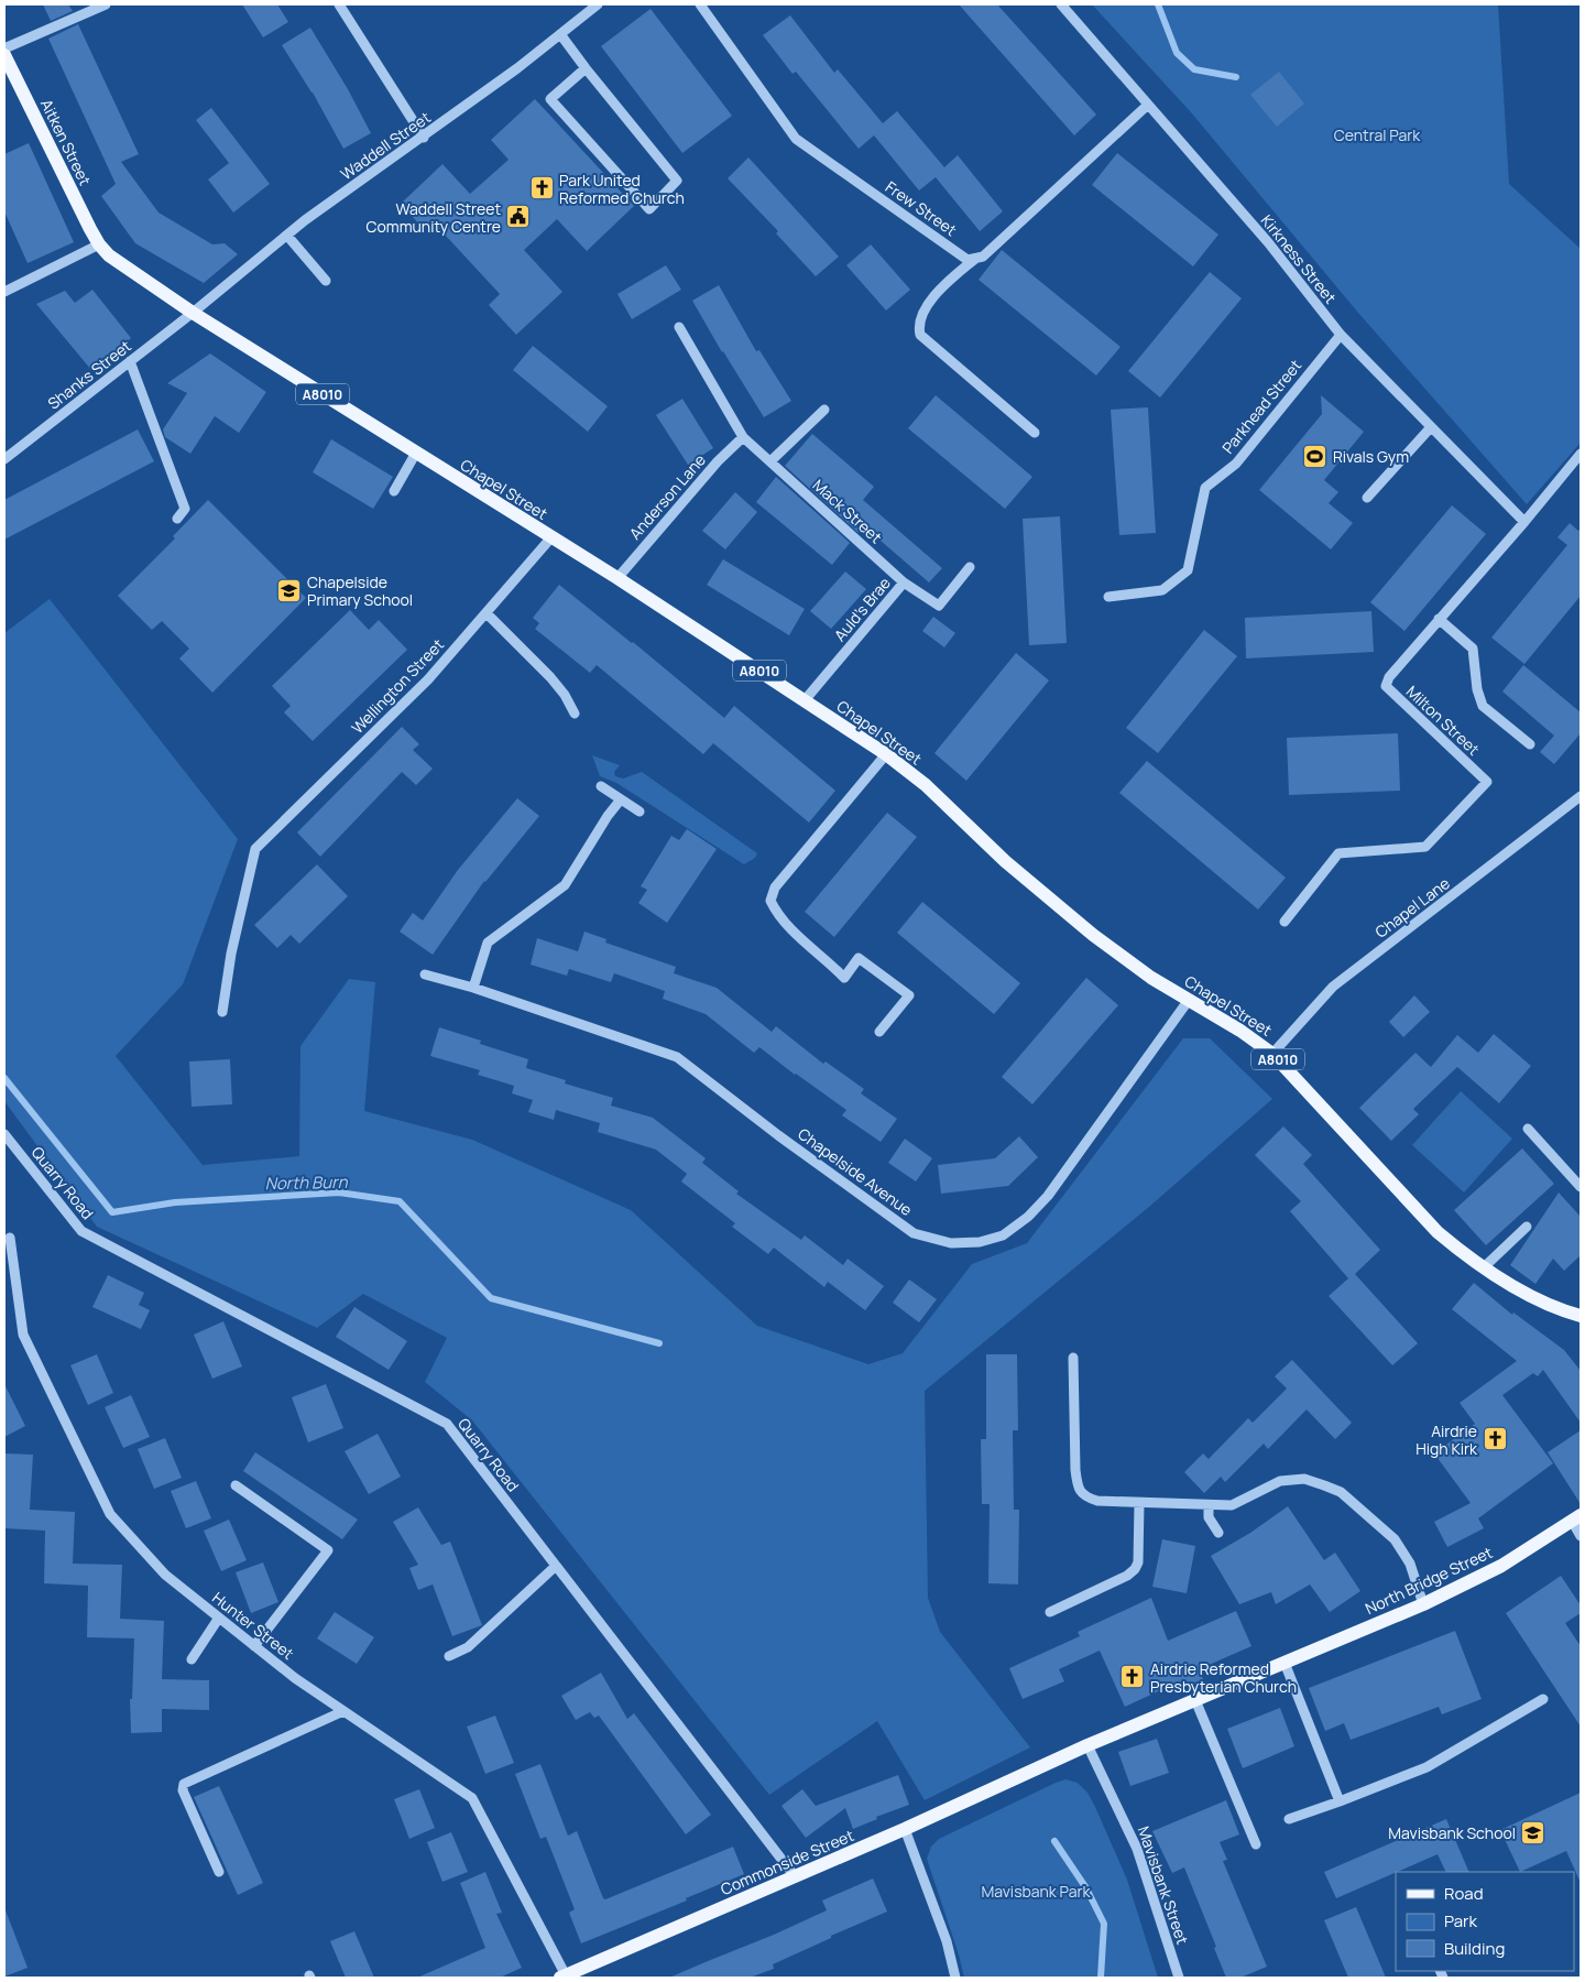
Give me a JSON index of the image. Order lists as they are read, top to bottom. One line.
{"streets":{"main road":["Aitken Street","A8010","Chapel Street","North Bridge Street","Commonside Street"],"street":["Waddell Street","Frew Street","Kirkness Street","Shanks Street","Parkhead Street","Anderson Lane","Mack Street","Auld's Brae","Wellington Street","Milton Street","Chapel Lane","Chapelside Avenue","Quarry Road","Hunter Street","Mavisbank Street"]},"crossings":[["Aitken Street","Chapel Street"],["Waddell Street","Shanks Street"],["Waddell Street","Chapel Street"],["Kirkness Street","Parkhead Street"],["Kirkness Street","Milton Street"],["Shanks Street","Chapel Street"],["Chapel Street","Anderson Lane"],["Chapel Street","Auld's Brae"],["Chapel Street","Wellington Street"],["Chapel Street","Chapel Lane"],["Chapel Street","Chapelside Avenue"],["Anderson Lane","Mack Street"],["Mack Street","Auld's Brae"],["Quarry Road","Commonside Street"],["North Bridge Street","Commonside Street"],["North Bridge Street","Mavisbank Street"],["Hunter Street","Commonside Street"]],"water":["North Burn"],"parks":["Central Park","Mavisbank Park"],"places":{"church":["Park United Reformed Church","Airdrie High Kirk","Airdrie Reformed Presbyterian Church"],"public building":["Waddell Street Community Centre"],"sports":["Rivals Gym"],"school or university":["Chapelside Primary School","Mavisbank School"]},"legend":["Road","Park","Building"]}
